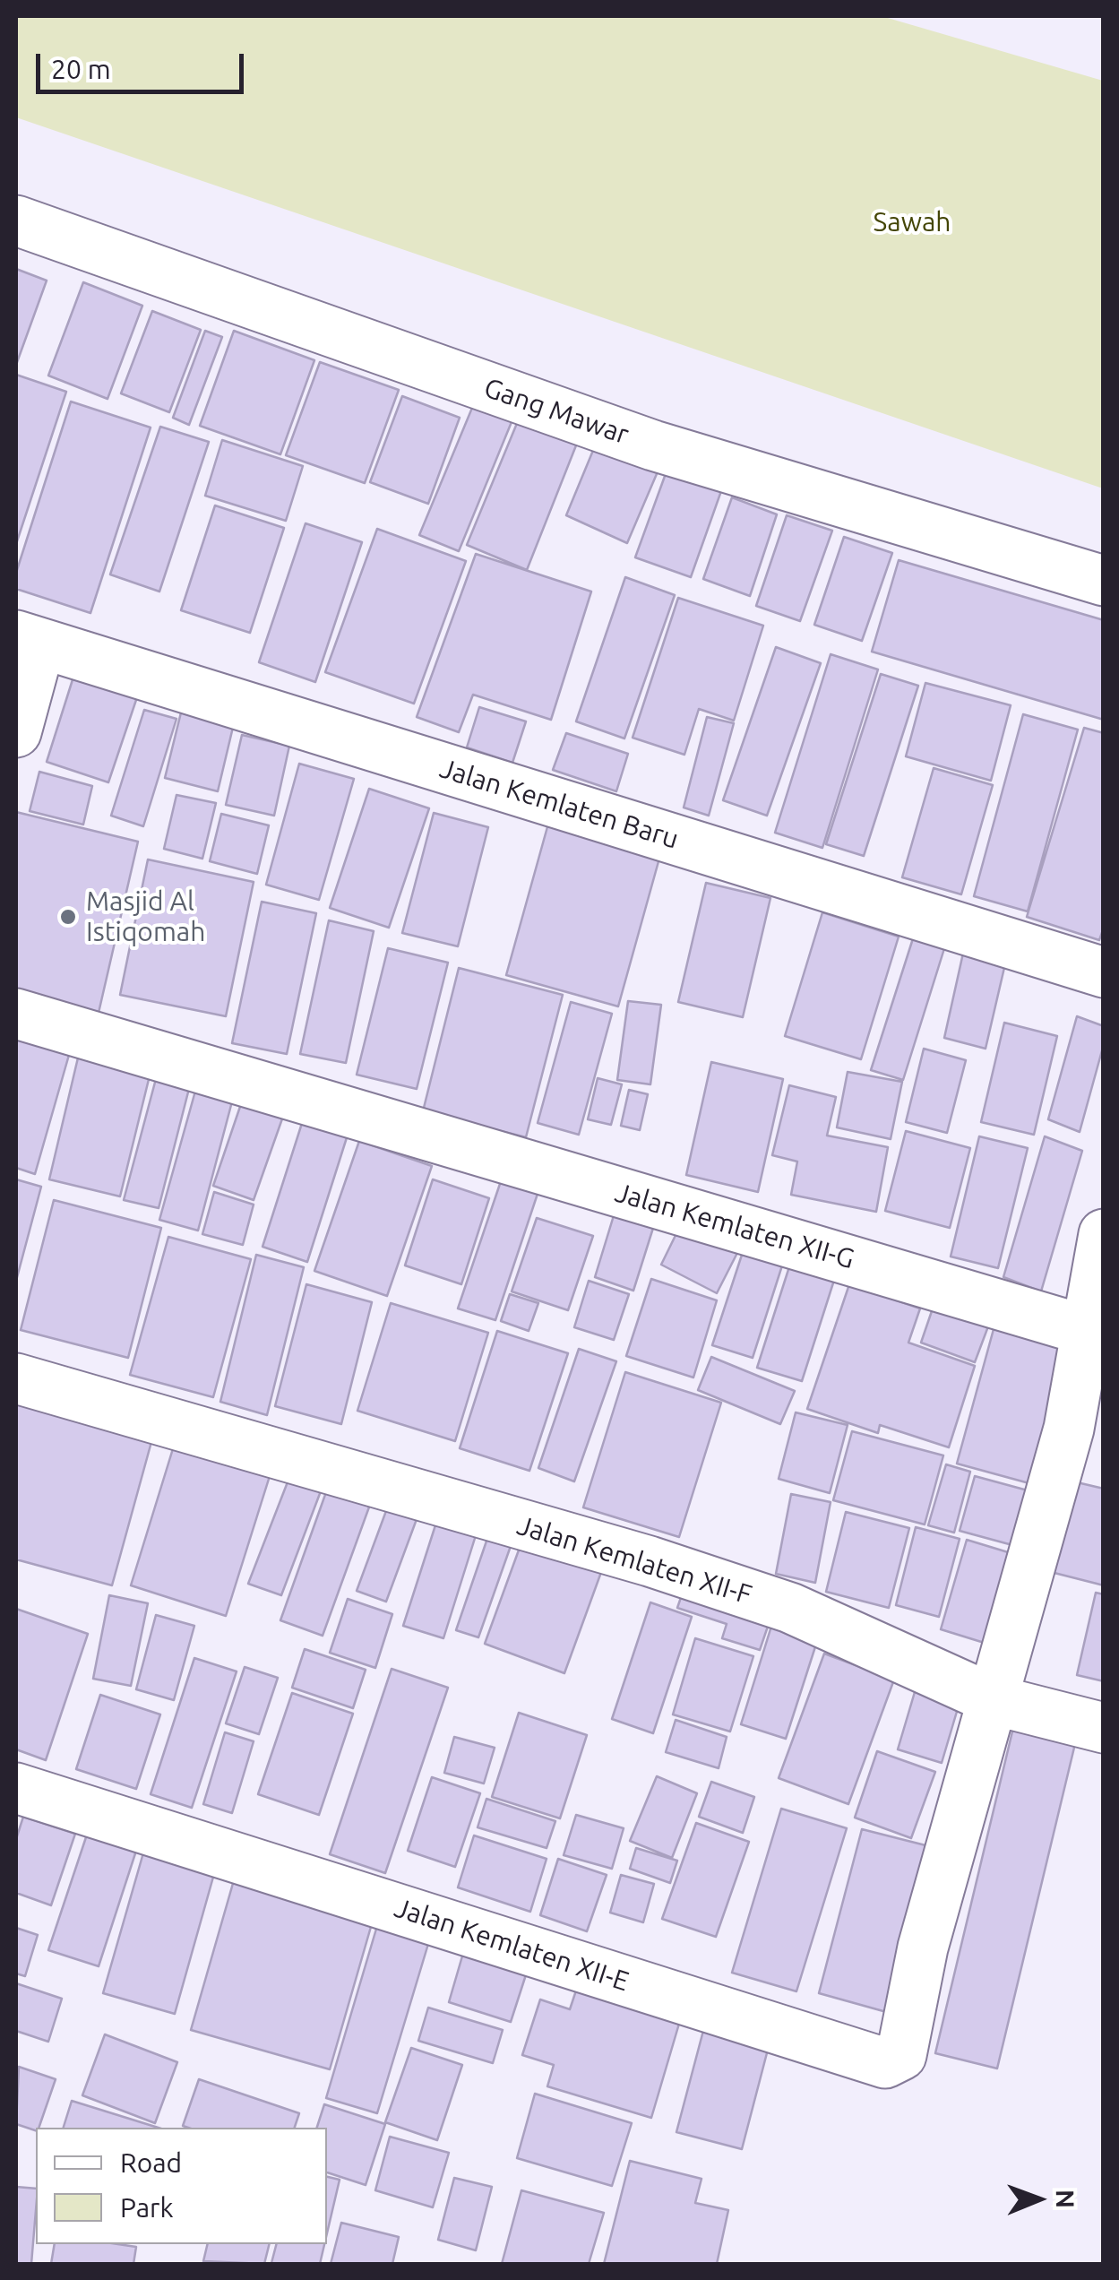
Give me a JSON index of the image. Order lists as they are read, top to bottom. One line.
{"streets":{"street":["Gang Mawar","Jalan Kemlaten Baru","Jalan Kemlaten XII-G","Jalan Kemlaten XII-F","Jalan Kemlaten XII-E"]},"crossings":[["Jalan Kemlaten XII-F","Jalan Kemlaten XII-E"]],"parks":["Sawah"],"places":["Masjid Al Istiqomah"],"legend":["Road","Park"],"scale_bar":"20 m","north":"right"}
